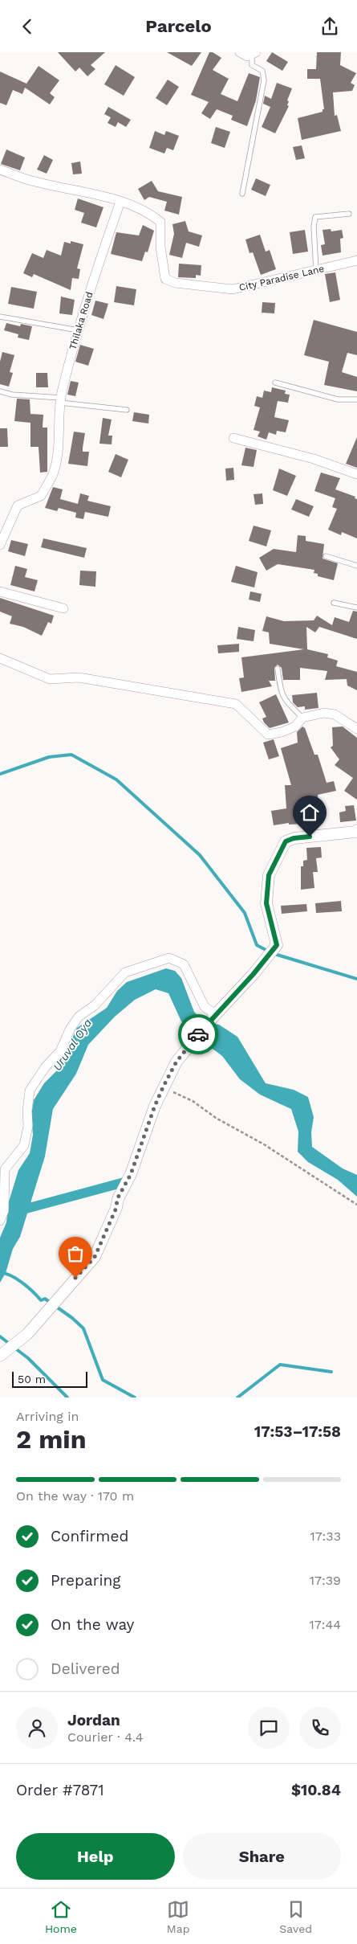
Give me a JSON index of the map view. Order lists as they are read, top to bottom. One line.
{"streets":{"street":["City Paradise Lane","Thilaka Road"]},"crossings":[["City Paradise Lane","Thilaka Road"]],"water":["Uruval Oya"],"scale_bar":"50 m","page":{"header":"Parcelo","scale":"50 m","heading":["2 min","Arriving in","17:53–17:58"],"panel":["Jordan","Courier · 4.4","Order #7871","$10.84"],"bar":"On the way · 170 m","list":[["Confirmed","17:33"],["Preparing","17:39"],["On the way","17:44"],"Delivered"],"buttons":["Help","Share"],"tabs":["Home","Map","Saved"]}}
